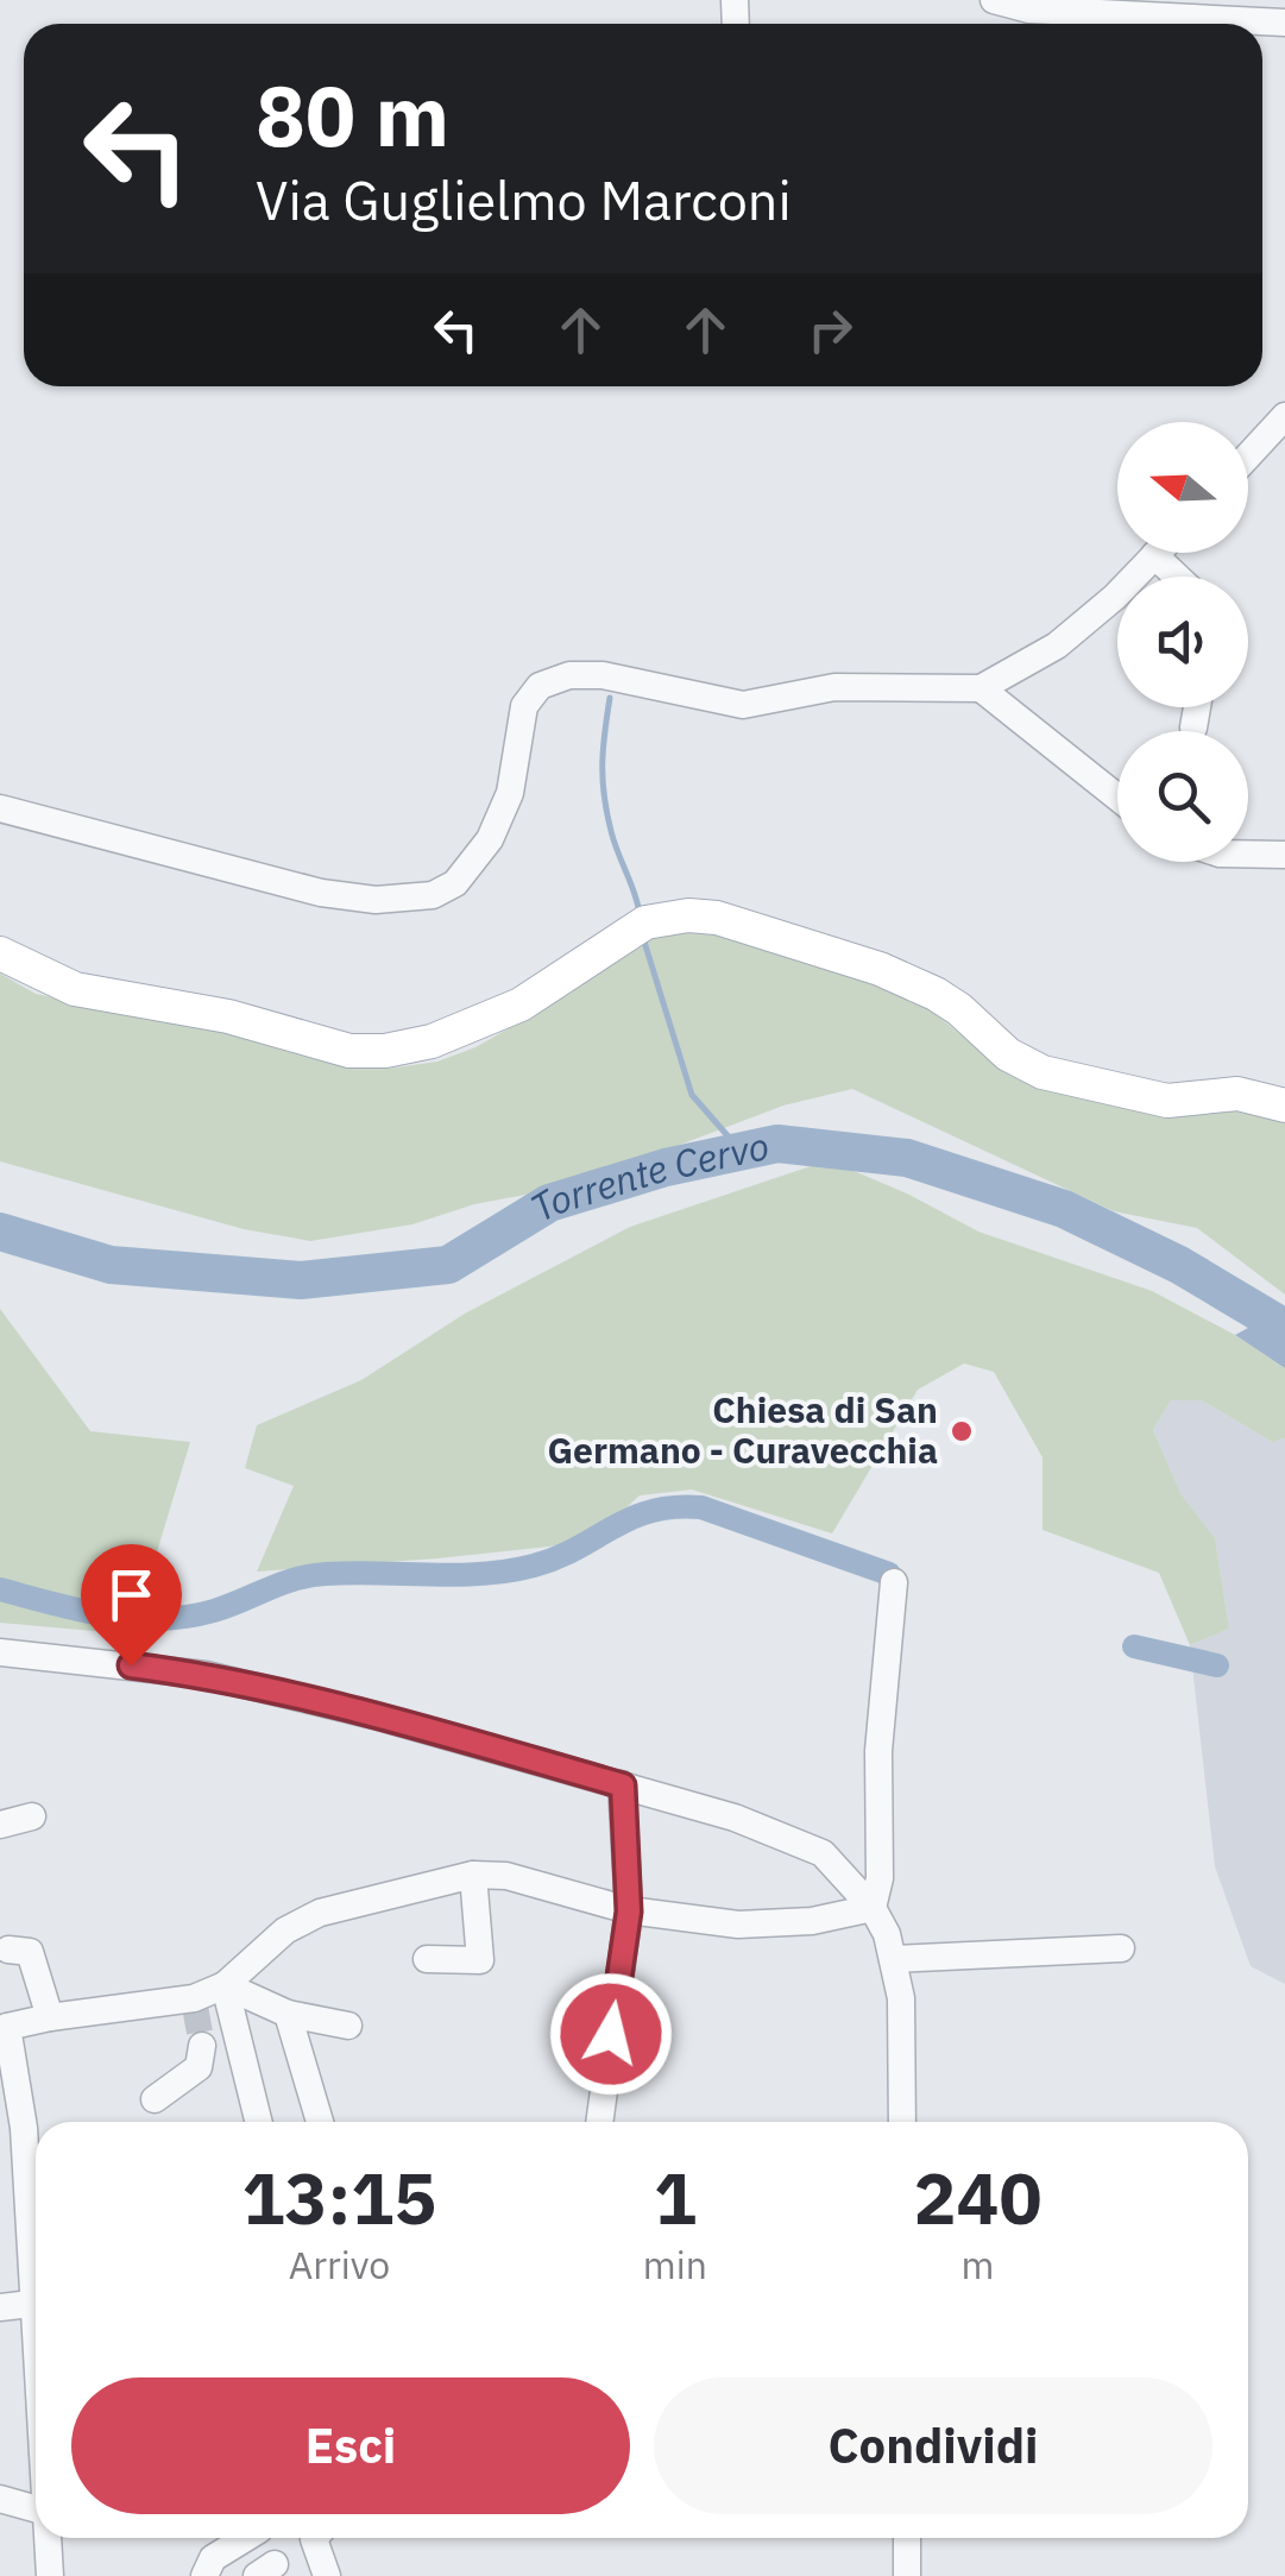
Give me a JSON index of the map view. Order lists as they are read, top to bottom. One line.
{"water":["Torrente Cervo"],"places":["Chiesa di San Germano - Curavecchia"],"north":"left","page":{"turn":["80 m","Via Guglielmo Marconi"],"eta":["13:15","Arrivo","1","min","240","m"],"buttons":["Esci","Condividi"]}}
